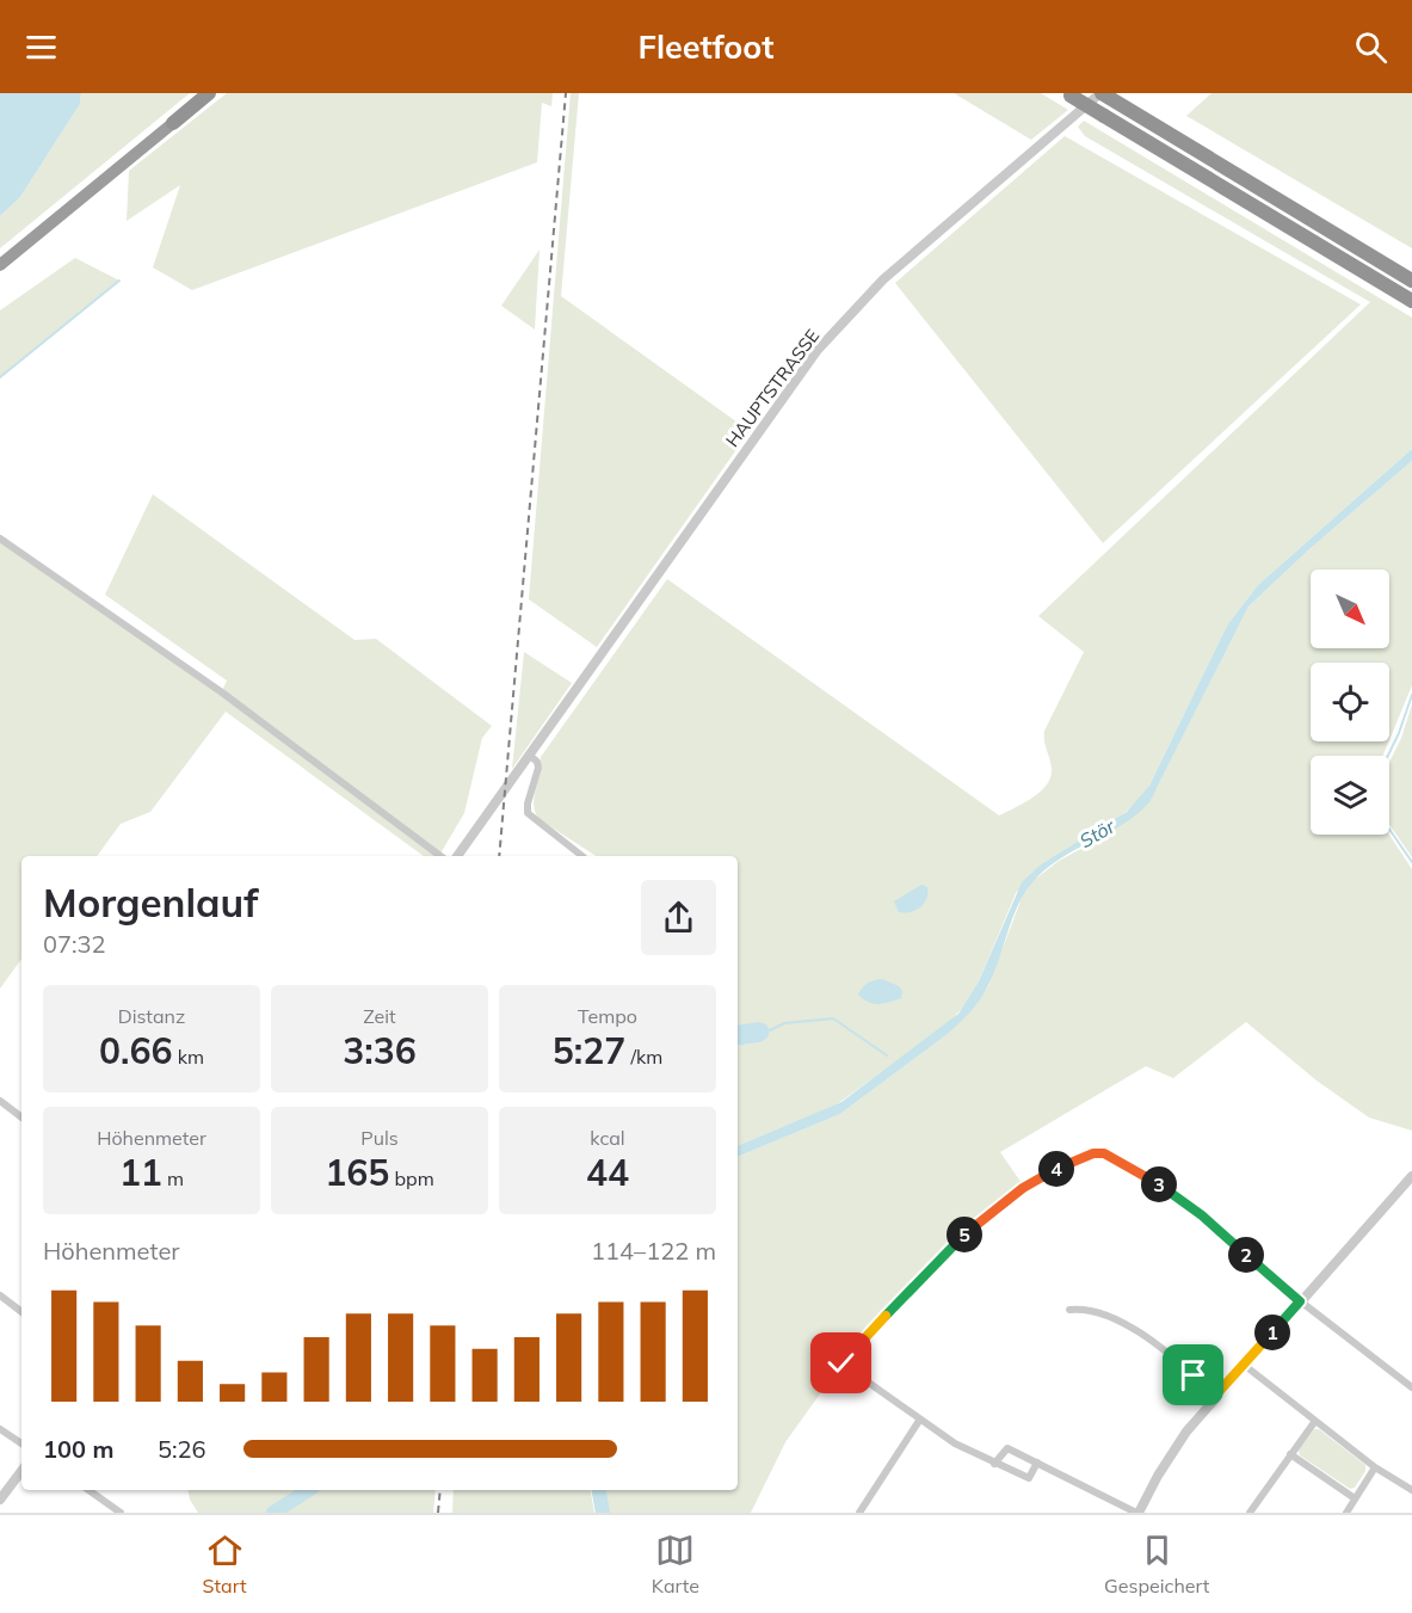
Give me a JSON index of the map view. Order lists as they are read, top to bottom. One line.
{"streets":{"street":["HAUPTSTRASSE"]},"water":["Stör"],"north":"bottom right","page":{"header":"Fleetfoot","heading":["Morgenlauf","07:32"],"stats":[["Distanz","0.66 km"],["Zeit","3:36"],["Tempo","5:27 /km"],["Höhenmeter","11 m"],["Puls","165 bpm"],["kcal","44"]],"pins":["4","3","5","2","1"],"chart":["Höhenmeter","114–122 m"],"list":[{"name":"100 m","note":"5:26"}],"tabs":["Start","Karte","Gespeichert"]}}
